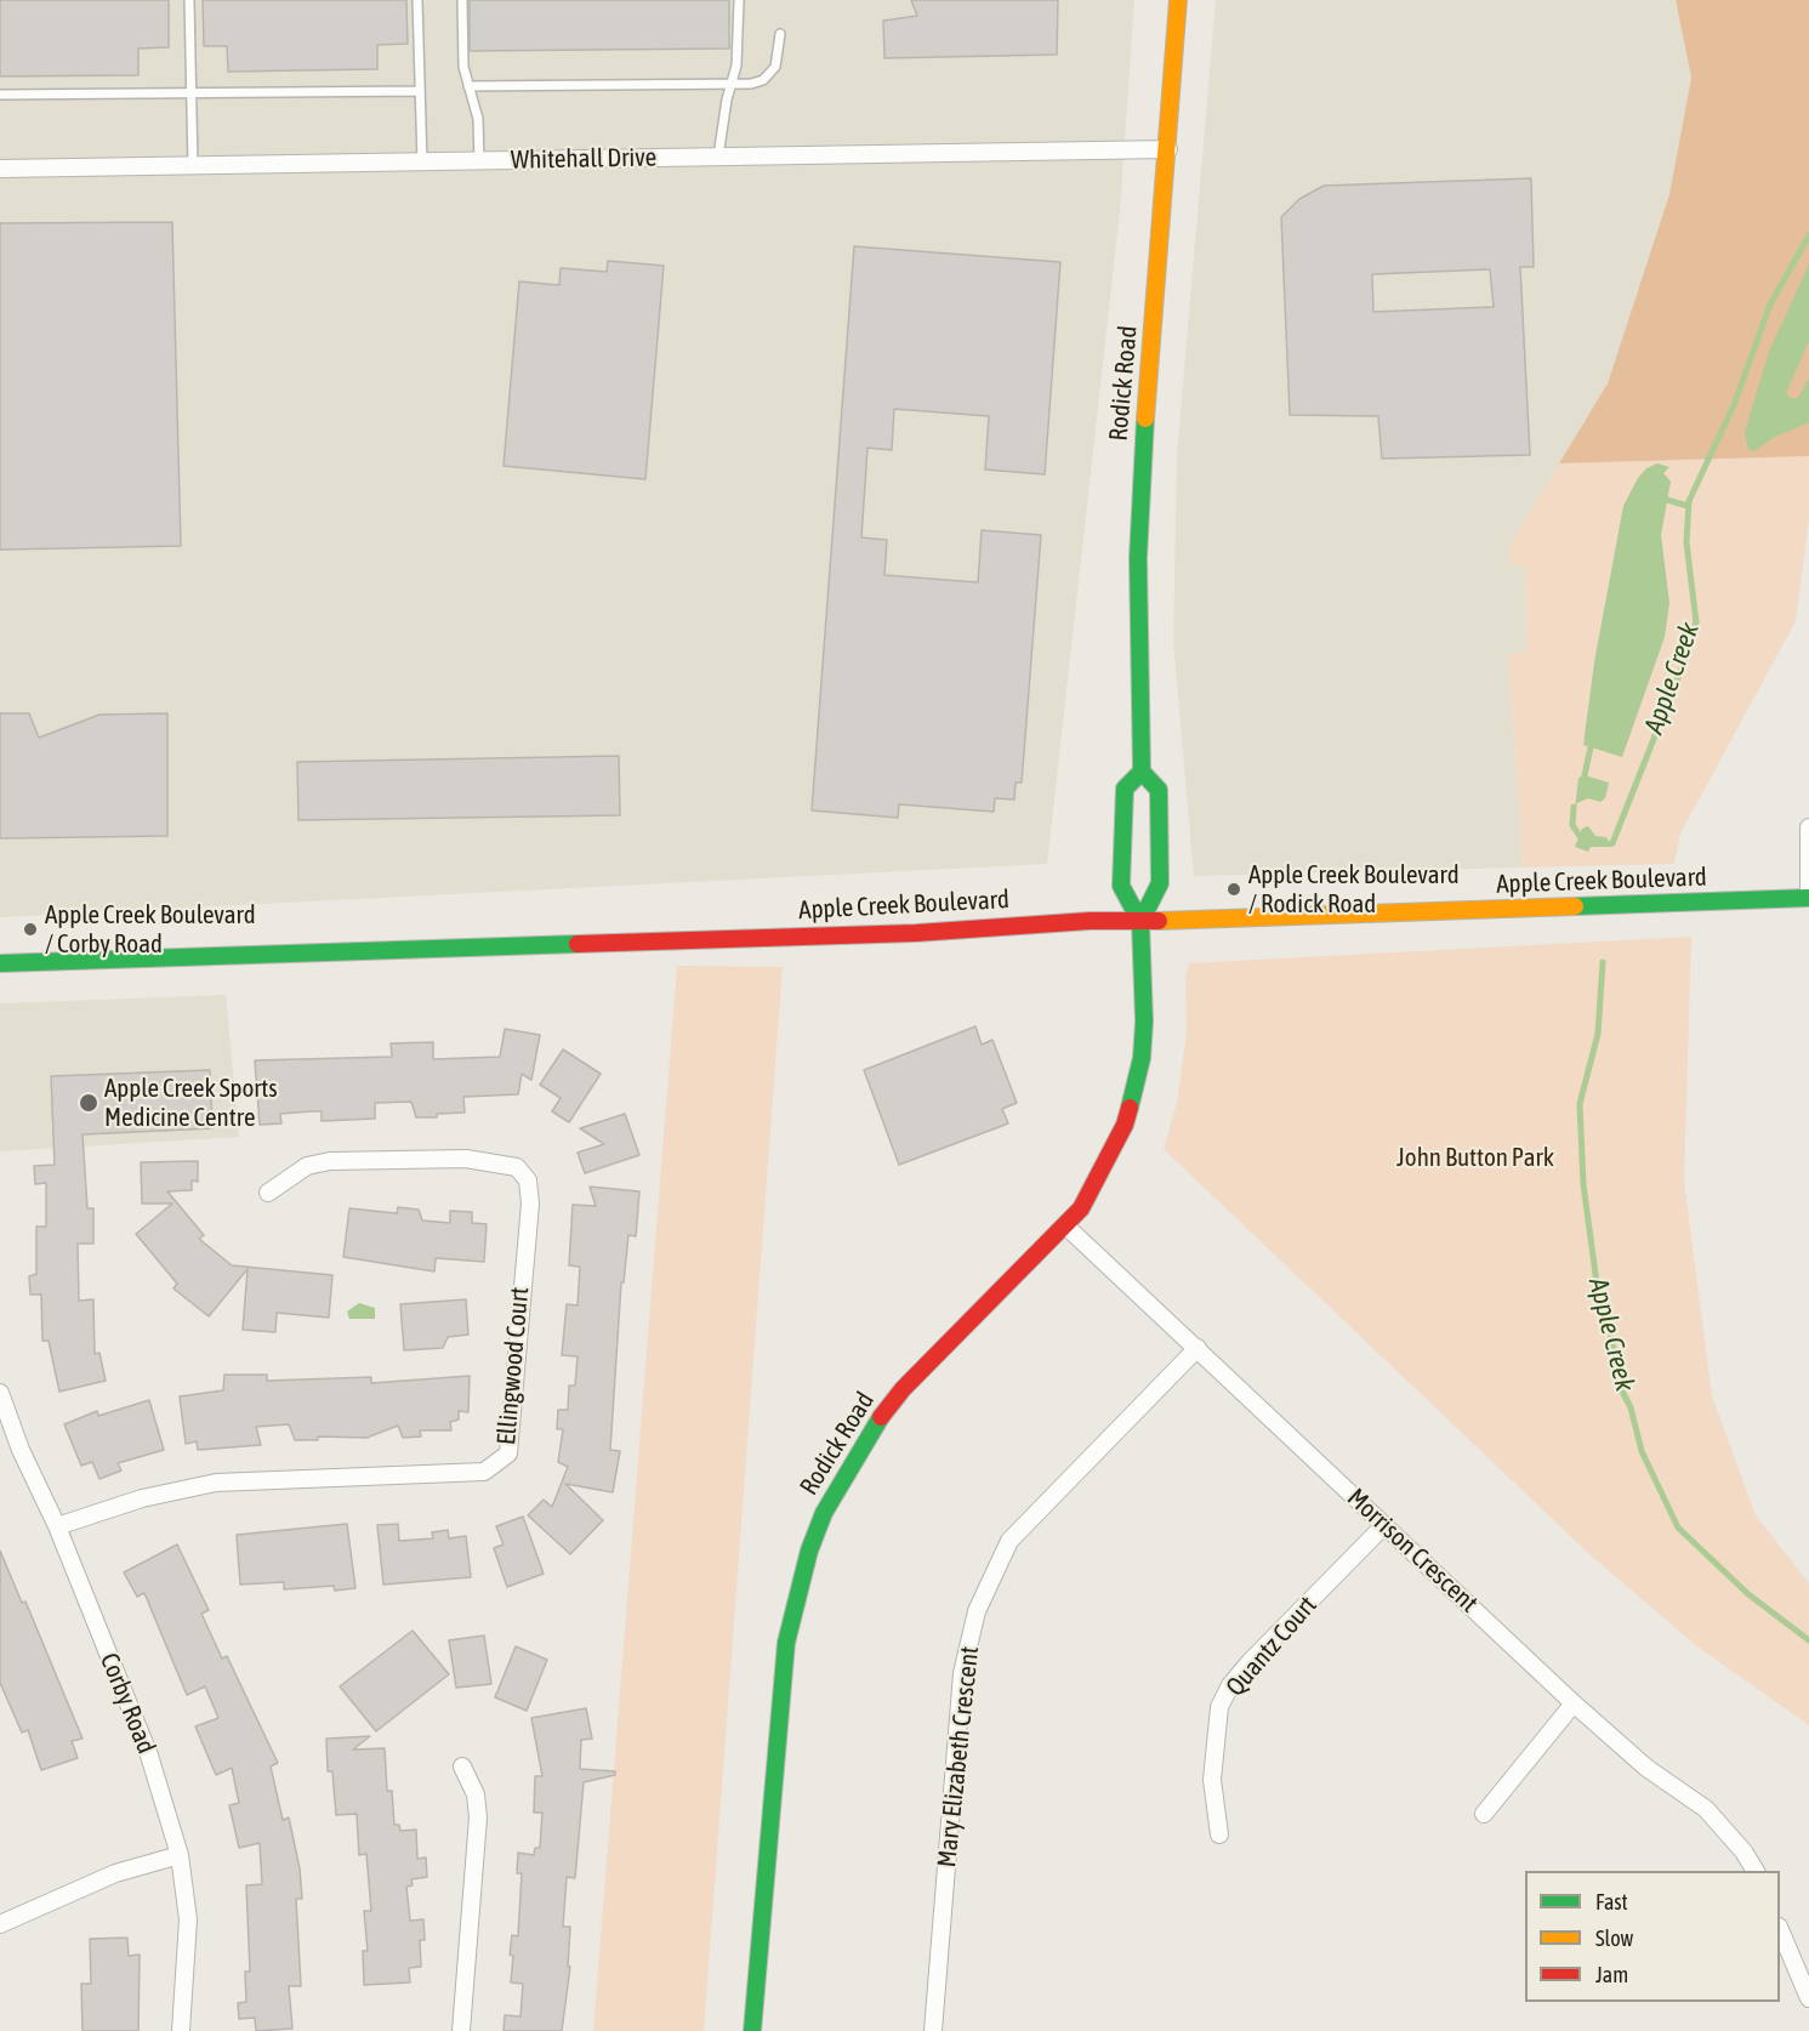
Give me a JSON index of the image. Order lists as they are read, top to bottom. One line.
{"streets":{"main road":["Rodick Road","Apple Creek Boulevard"],"street":["Whitehall Drive","Ellingwood Court","Morrison Crescent","Quantz Court","Corby Road","Mary Elizabeth Crescent"]},"crossings":[["Whitehall Drive","Rodick Road"],["Rodick Road","Apple Creek Boulevard"],["Rodick Road","Morrison Crescent"],["Ellingwood Court","Corby Road"],["Morrison Crescent","Quantz Court"],["Morrison Crescent","Mary Elizabeth Crescent"]],"water":["Apple Creek"],"parks":["John Button Park"],"places":["Apple Creek Boulevard / Rodick Road","Apple Creek Boulevard / Corby Road","Apple Creek Sports Medicine Centre"],"legend":["Fast","Slow","Jam"]}
